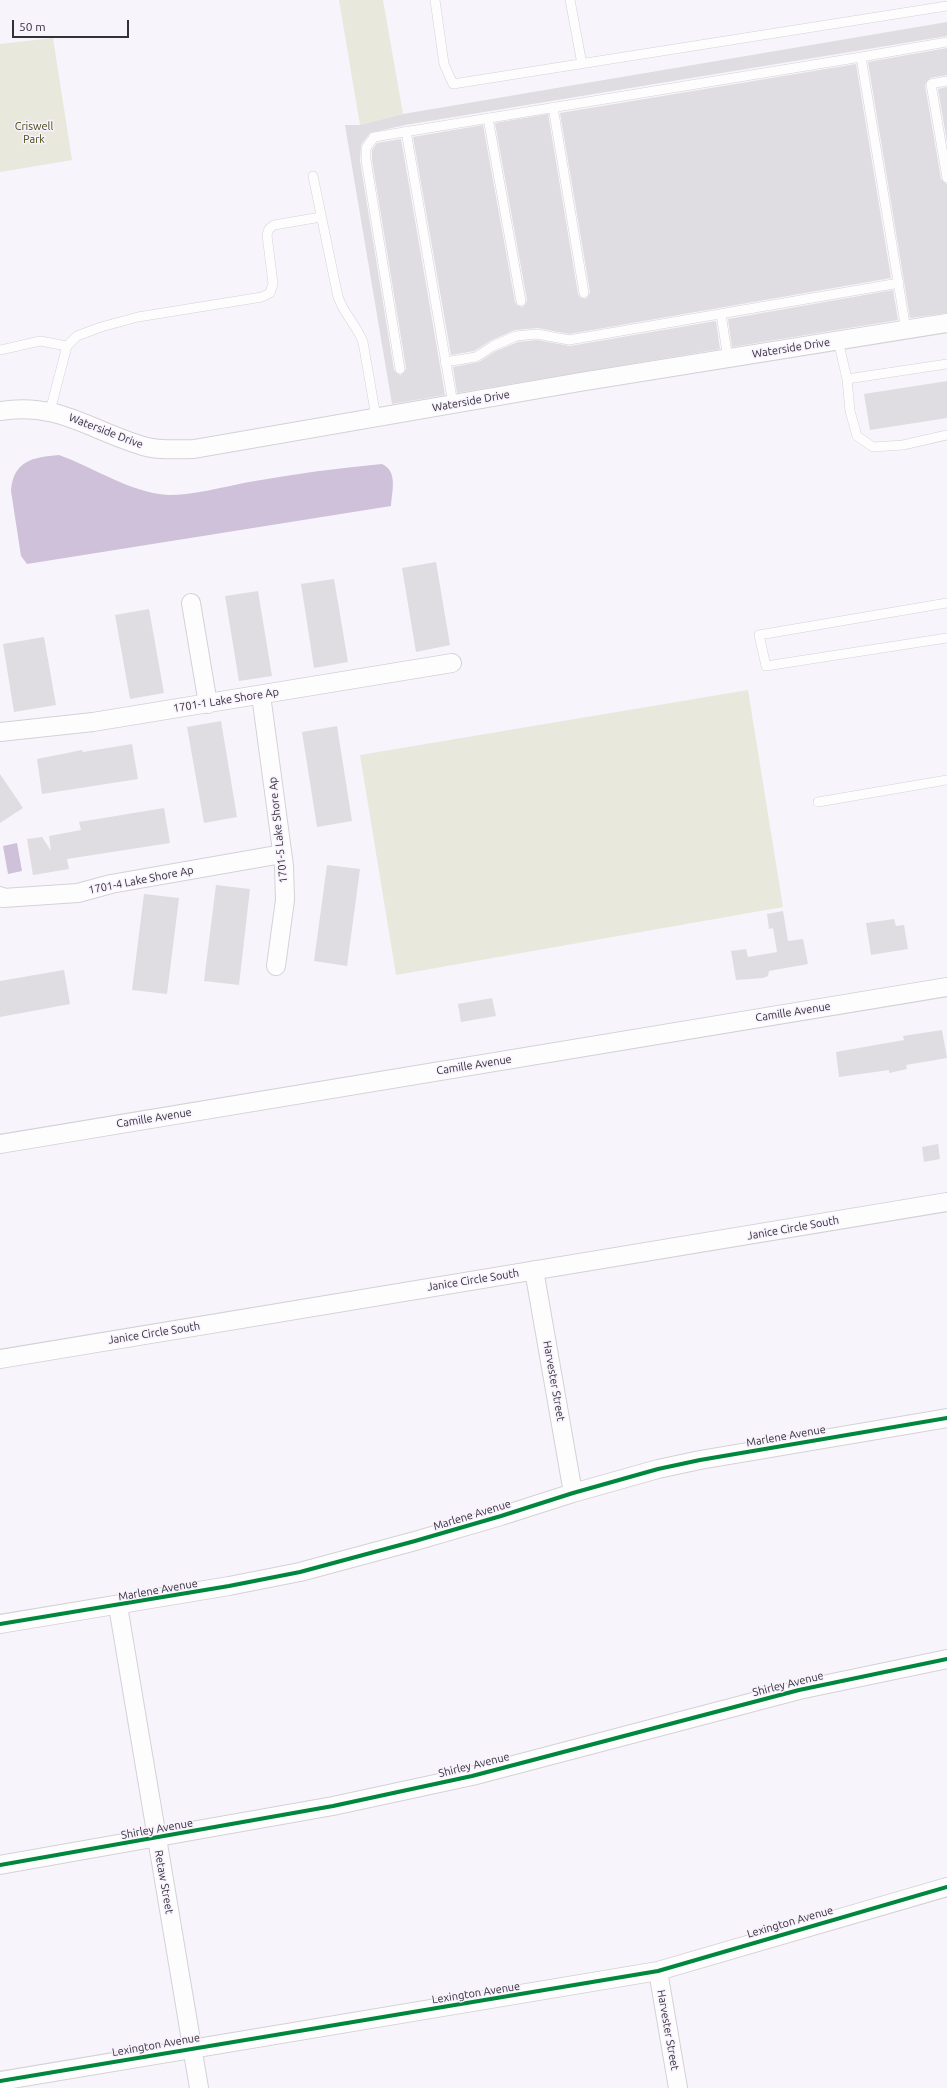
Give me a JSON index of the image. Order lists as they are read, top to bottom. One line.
{"streets":{"street":["Waterside Drive","1701-1 Lake Shore Ap","1701-5 Lake Shore Ap","1701-4 Lake Shore Ap","Camille Avenue","Janice Circle South","Harvester Street","Marlene Avenue","Shirley Avenue","Retaw Street","Lexington Avenue"]},"crossings":[["1701-1 Lake Shore Ap","1701-5 Lake Shore Ap"],["1701-5 Lake Shore Ap","1701-4 Lake Shore Ap"],["Janice Circle South","Harvester Street"],["Harvester Street","Marlene Avenue"],["Harvester Street","Lexington Avenue"],["Marlene Avenue","Retaw Street"],["Shirley Avenue","Retaw Street"],["Retaw Street","Lexington Avenue"]],"parks":["Criswell Park"],"scale_bar":"50 m"}
